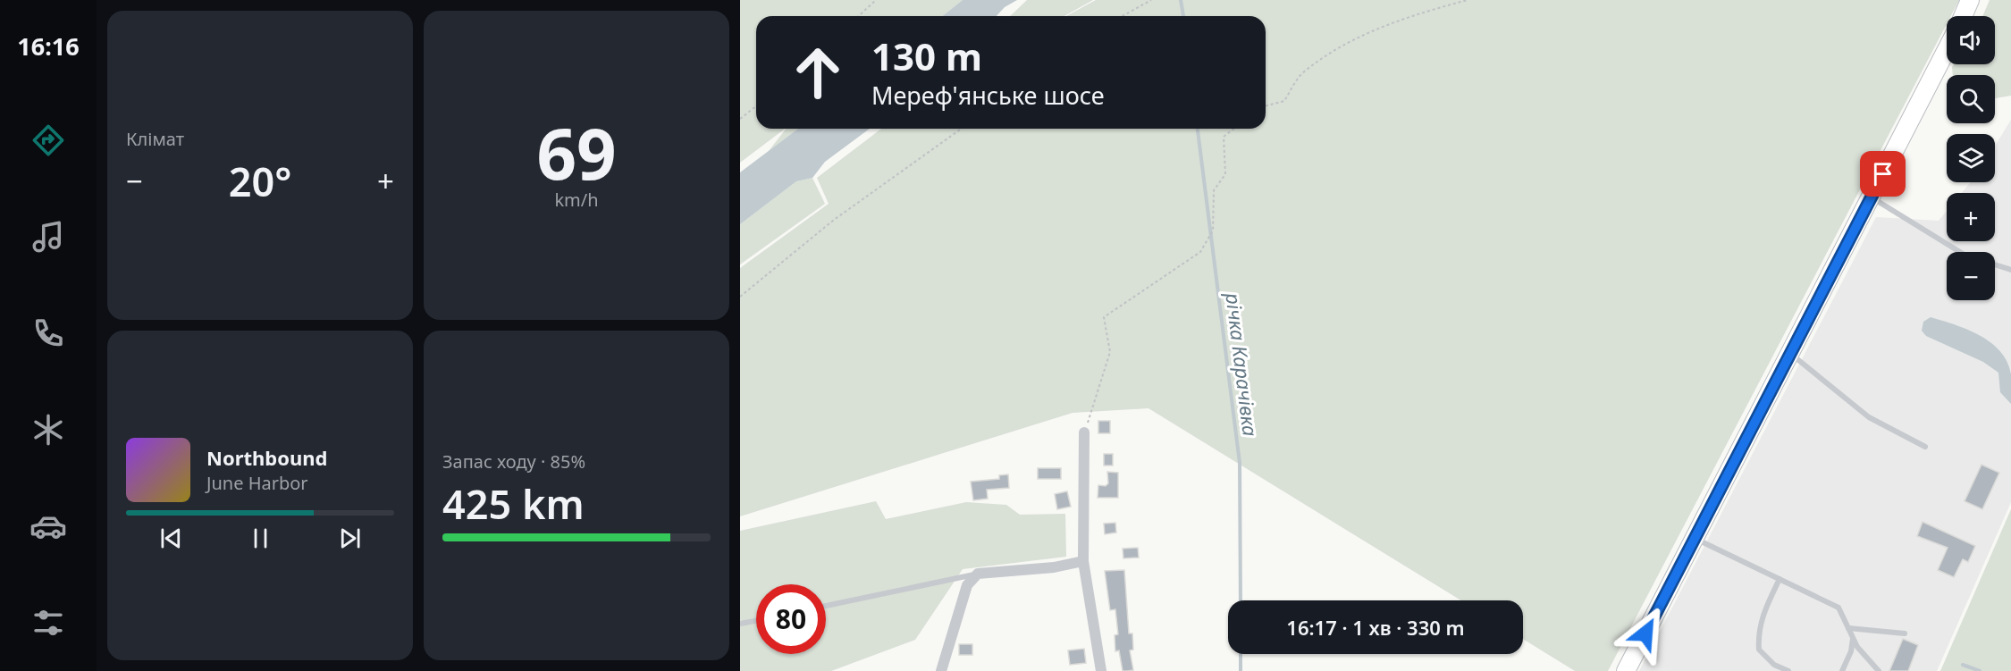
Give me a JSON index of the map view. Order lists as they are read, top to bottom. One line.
{"water":["річка Карачівка"],"page":{"tabs":"16:16","tile":["Клімат",["69","km/h"],["Запас ходу · 85%","425 km"]],"map_buttons":["+","−"],"turn":["130 m","Мереф'янське шосе"],"heat":["−","20°","+"],"song":["Northbound","June Harbor"],"limit":"80","trip":"16:17 · 1 хв · 330 m"}}
